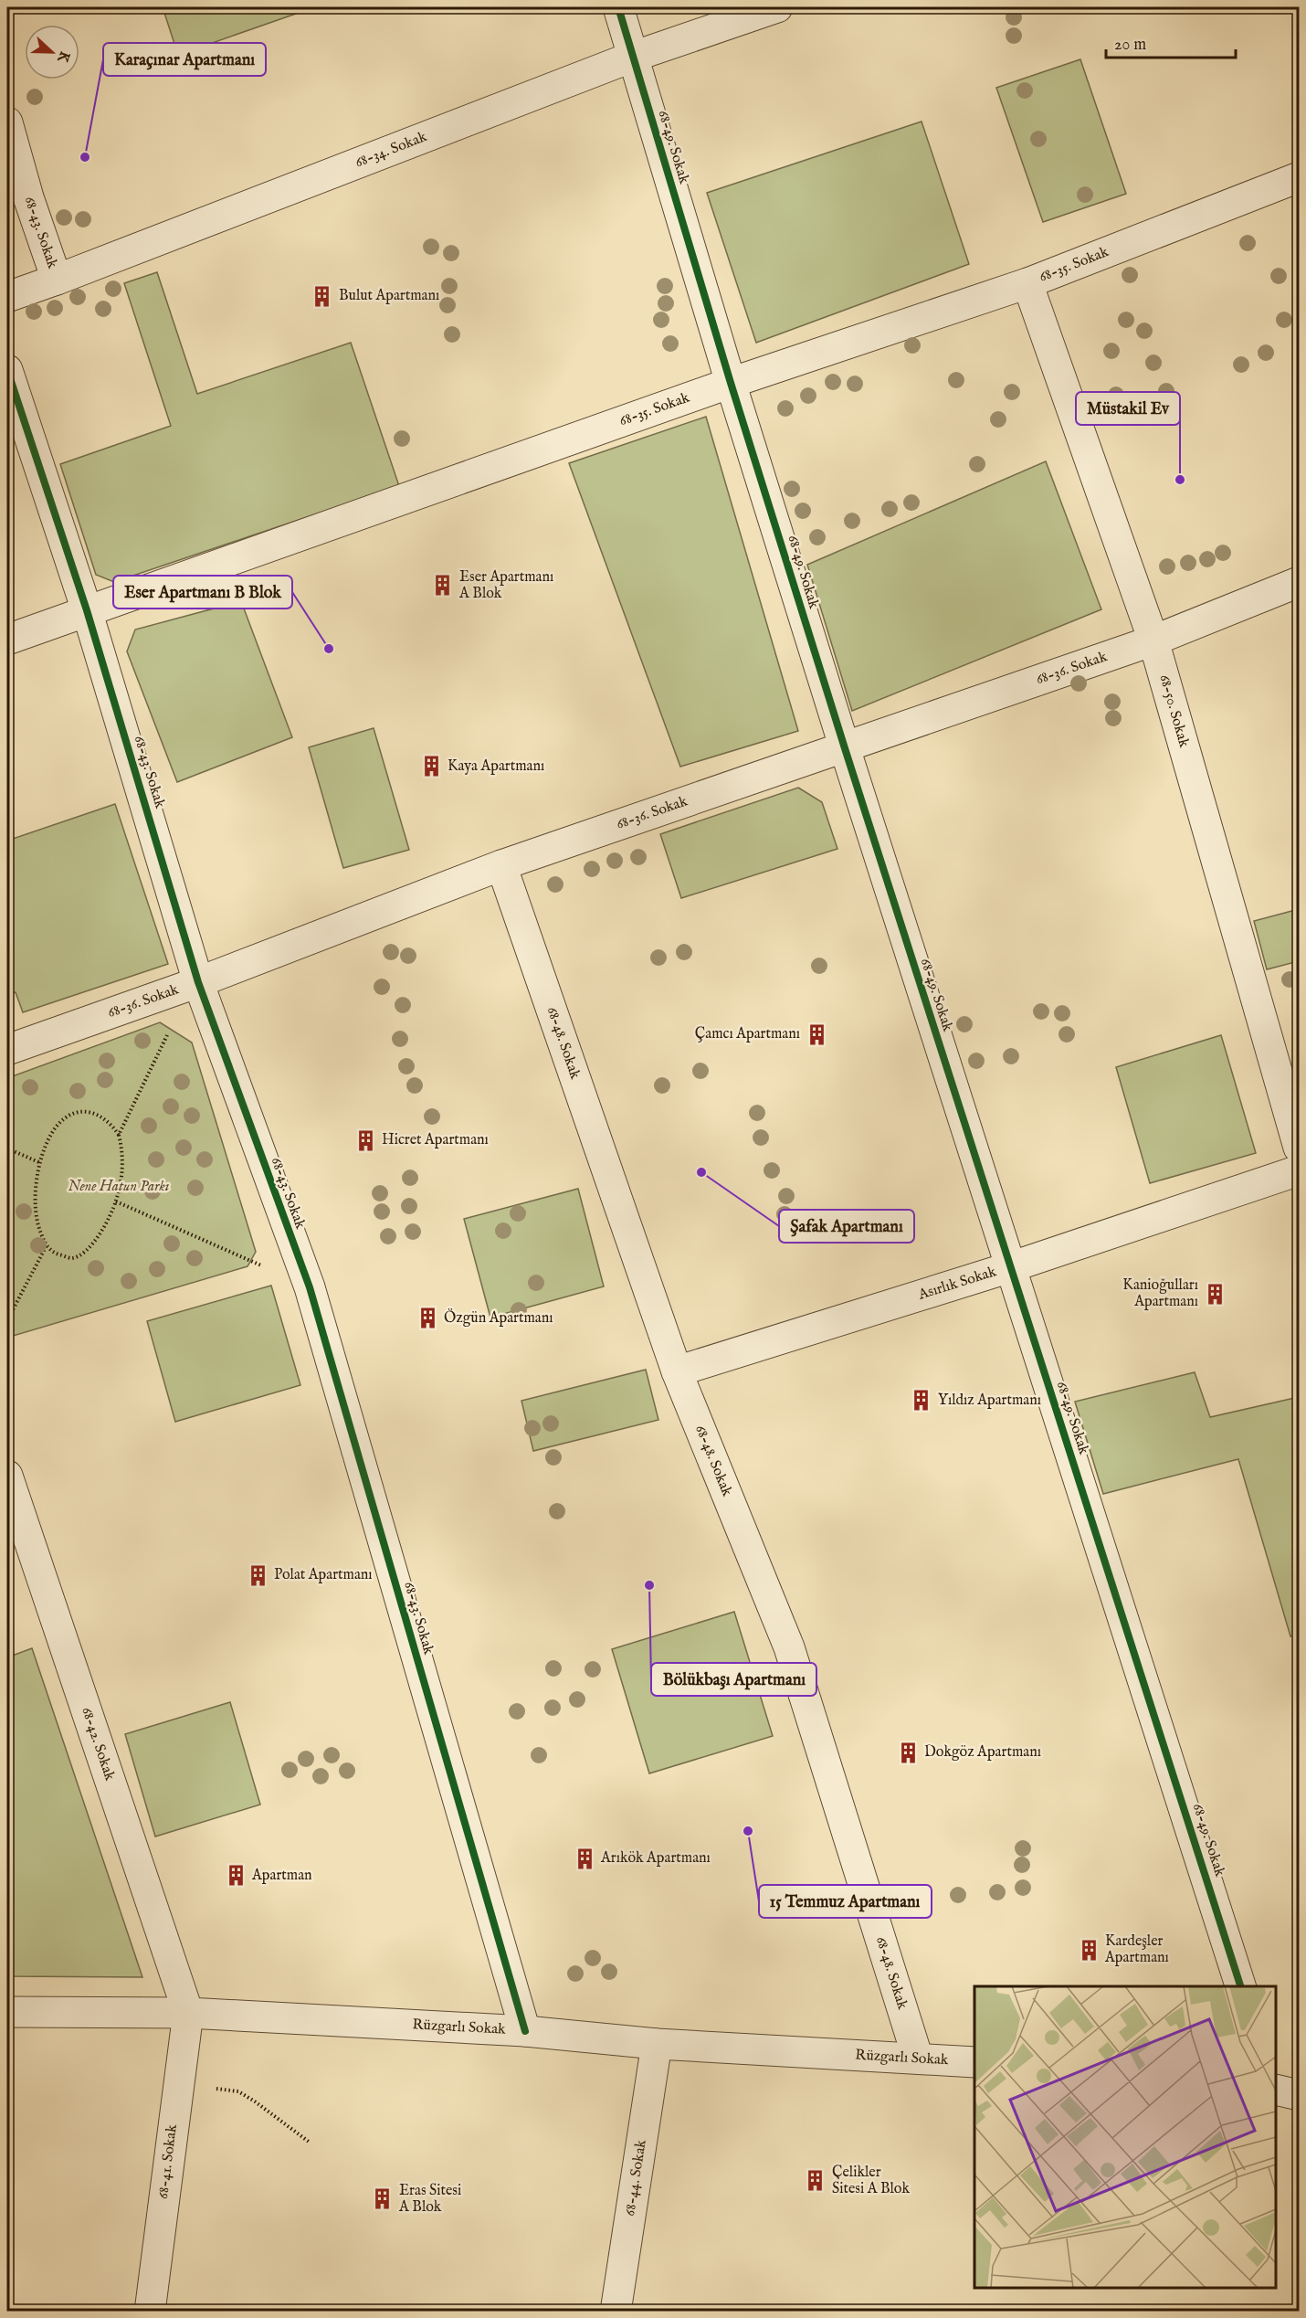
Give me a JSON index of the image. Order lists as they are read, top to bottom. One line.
{"streets":{"street":["68-49. Sokak","68-34. Sokak","68-43. Sokak","68-35. Sokak","68-36. Sokak","68-50. Sokak","68-48. Sokak","Asırlık Sokak","68-42. Sokak","Rüzgarlı Sokak","68-41. Sokak","68-44. Sokak"]},"crossings":[["68-49. Sokak","68-34. Sokak"],["68-49. Sokak","68-35. Sokak"],["68-49. Sokak","68-36. Sokak"],["68-49. Sokak","Asırlık Sokak"],["68-34. Sokak","68-43. Sokak"],["68-43. Sokak","68-35. Sokak"],["68-43. Sokak","68-36. Sokak"],["68-43. Sokak","Rüzgarlı Sokak"],["68-35. Sokak","68-50. Sokak"],["68-36. Sokak","68-50. Sokak"],["68-36. Sokak","68-48. Sokak"],["68-48. Sokak","Asırlık Sokak"],["68-48. Sokak","Rüzgarlı Sokak"],["68-42. Sokak","Rüzgarlı Sokak"],["68-42. Sokak","68-41. Sokak"],["Rüzgarlı Sokak","68-41. Sokak"],["Rüzgarlı Sokak","68-44. Sokak"]],"parks":["Nene Hatun Parkı"],"places":{"other":["Karaçınar Apartmanı","Müstakil Ev","Eser Apartmanı B Blok","Şafak Apartmanı","Bölükbaşı Apartmanı","15 Temmuz Apartmanı"],"building":["Bulut Apartmanı","Eser Apartmanı A Blok","Kaya Apartmanı","Çamcı Apartmanı","Hicret Apartmanı","Kanioğulları Apartmanı","Özgün Apartmanı","Yıldız Apartmanı","Polat Apartmanı","Dokgöz Apartmanı","Arıkök Apartmanı","Apartman","Kardeşler Apartmanı","Çelikler Sitesi A Blok","Eras Sitesi A Blok"]},"scale_bar":"20 m","north":"right"}
